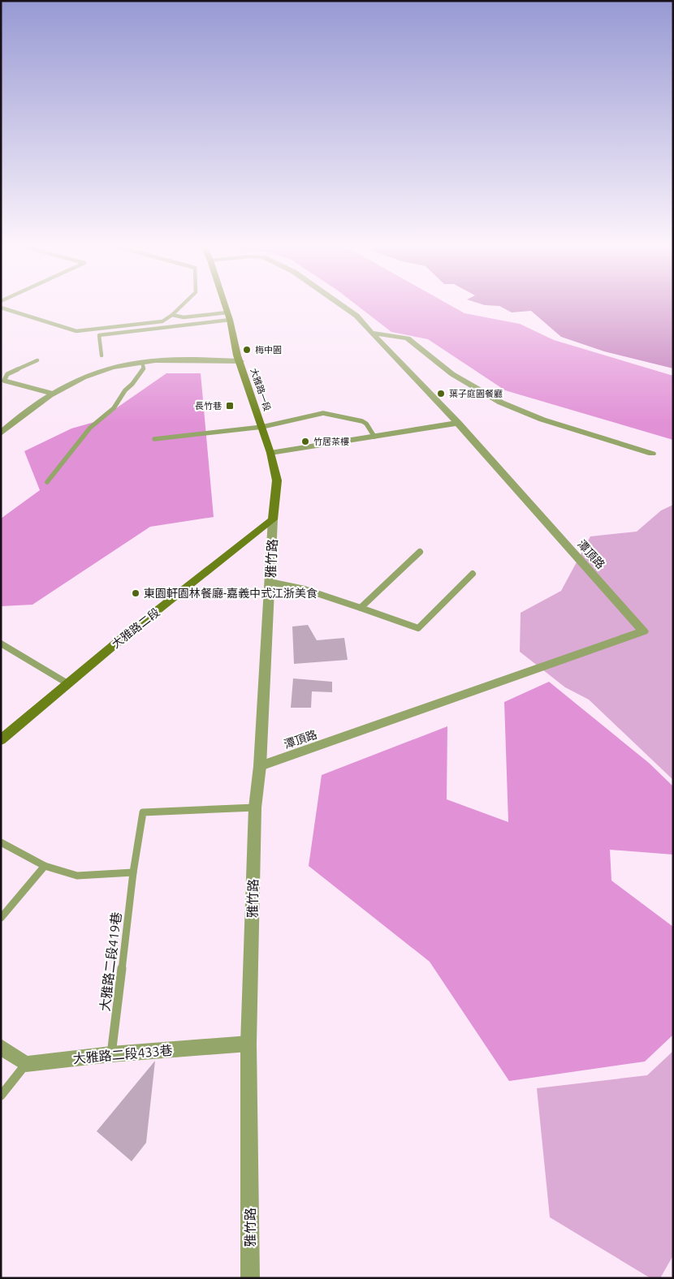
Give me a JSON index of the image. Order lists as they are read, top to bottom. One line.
{"streets":{"main road":["大雅路一段","大雅路二段"],"street":["潭頂路","雅竹路","大雅路二段433巷"],"lane":["大雅路二段419巷"]},"crossings":[["大雅路一段","雅竹路"],["大雅路一段","大雅路二段"],["潭頂路","雅竹路"],["雅竹路","大雅路二段"],["雅竹路","大雅路二段419巷"],["雅竹路","大雅路二段433巷"],["大雅路二段419巷","大雅路二段433巷"]],"places":{"other":["梅中園","葉子庭園餐廳","竹居茶樓","東園軒園林餐廳-嘉義中式江浙美食"],"transit":["長竹巷"]}}
